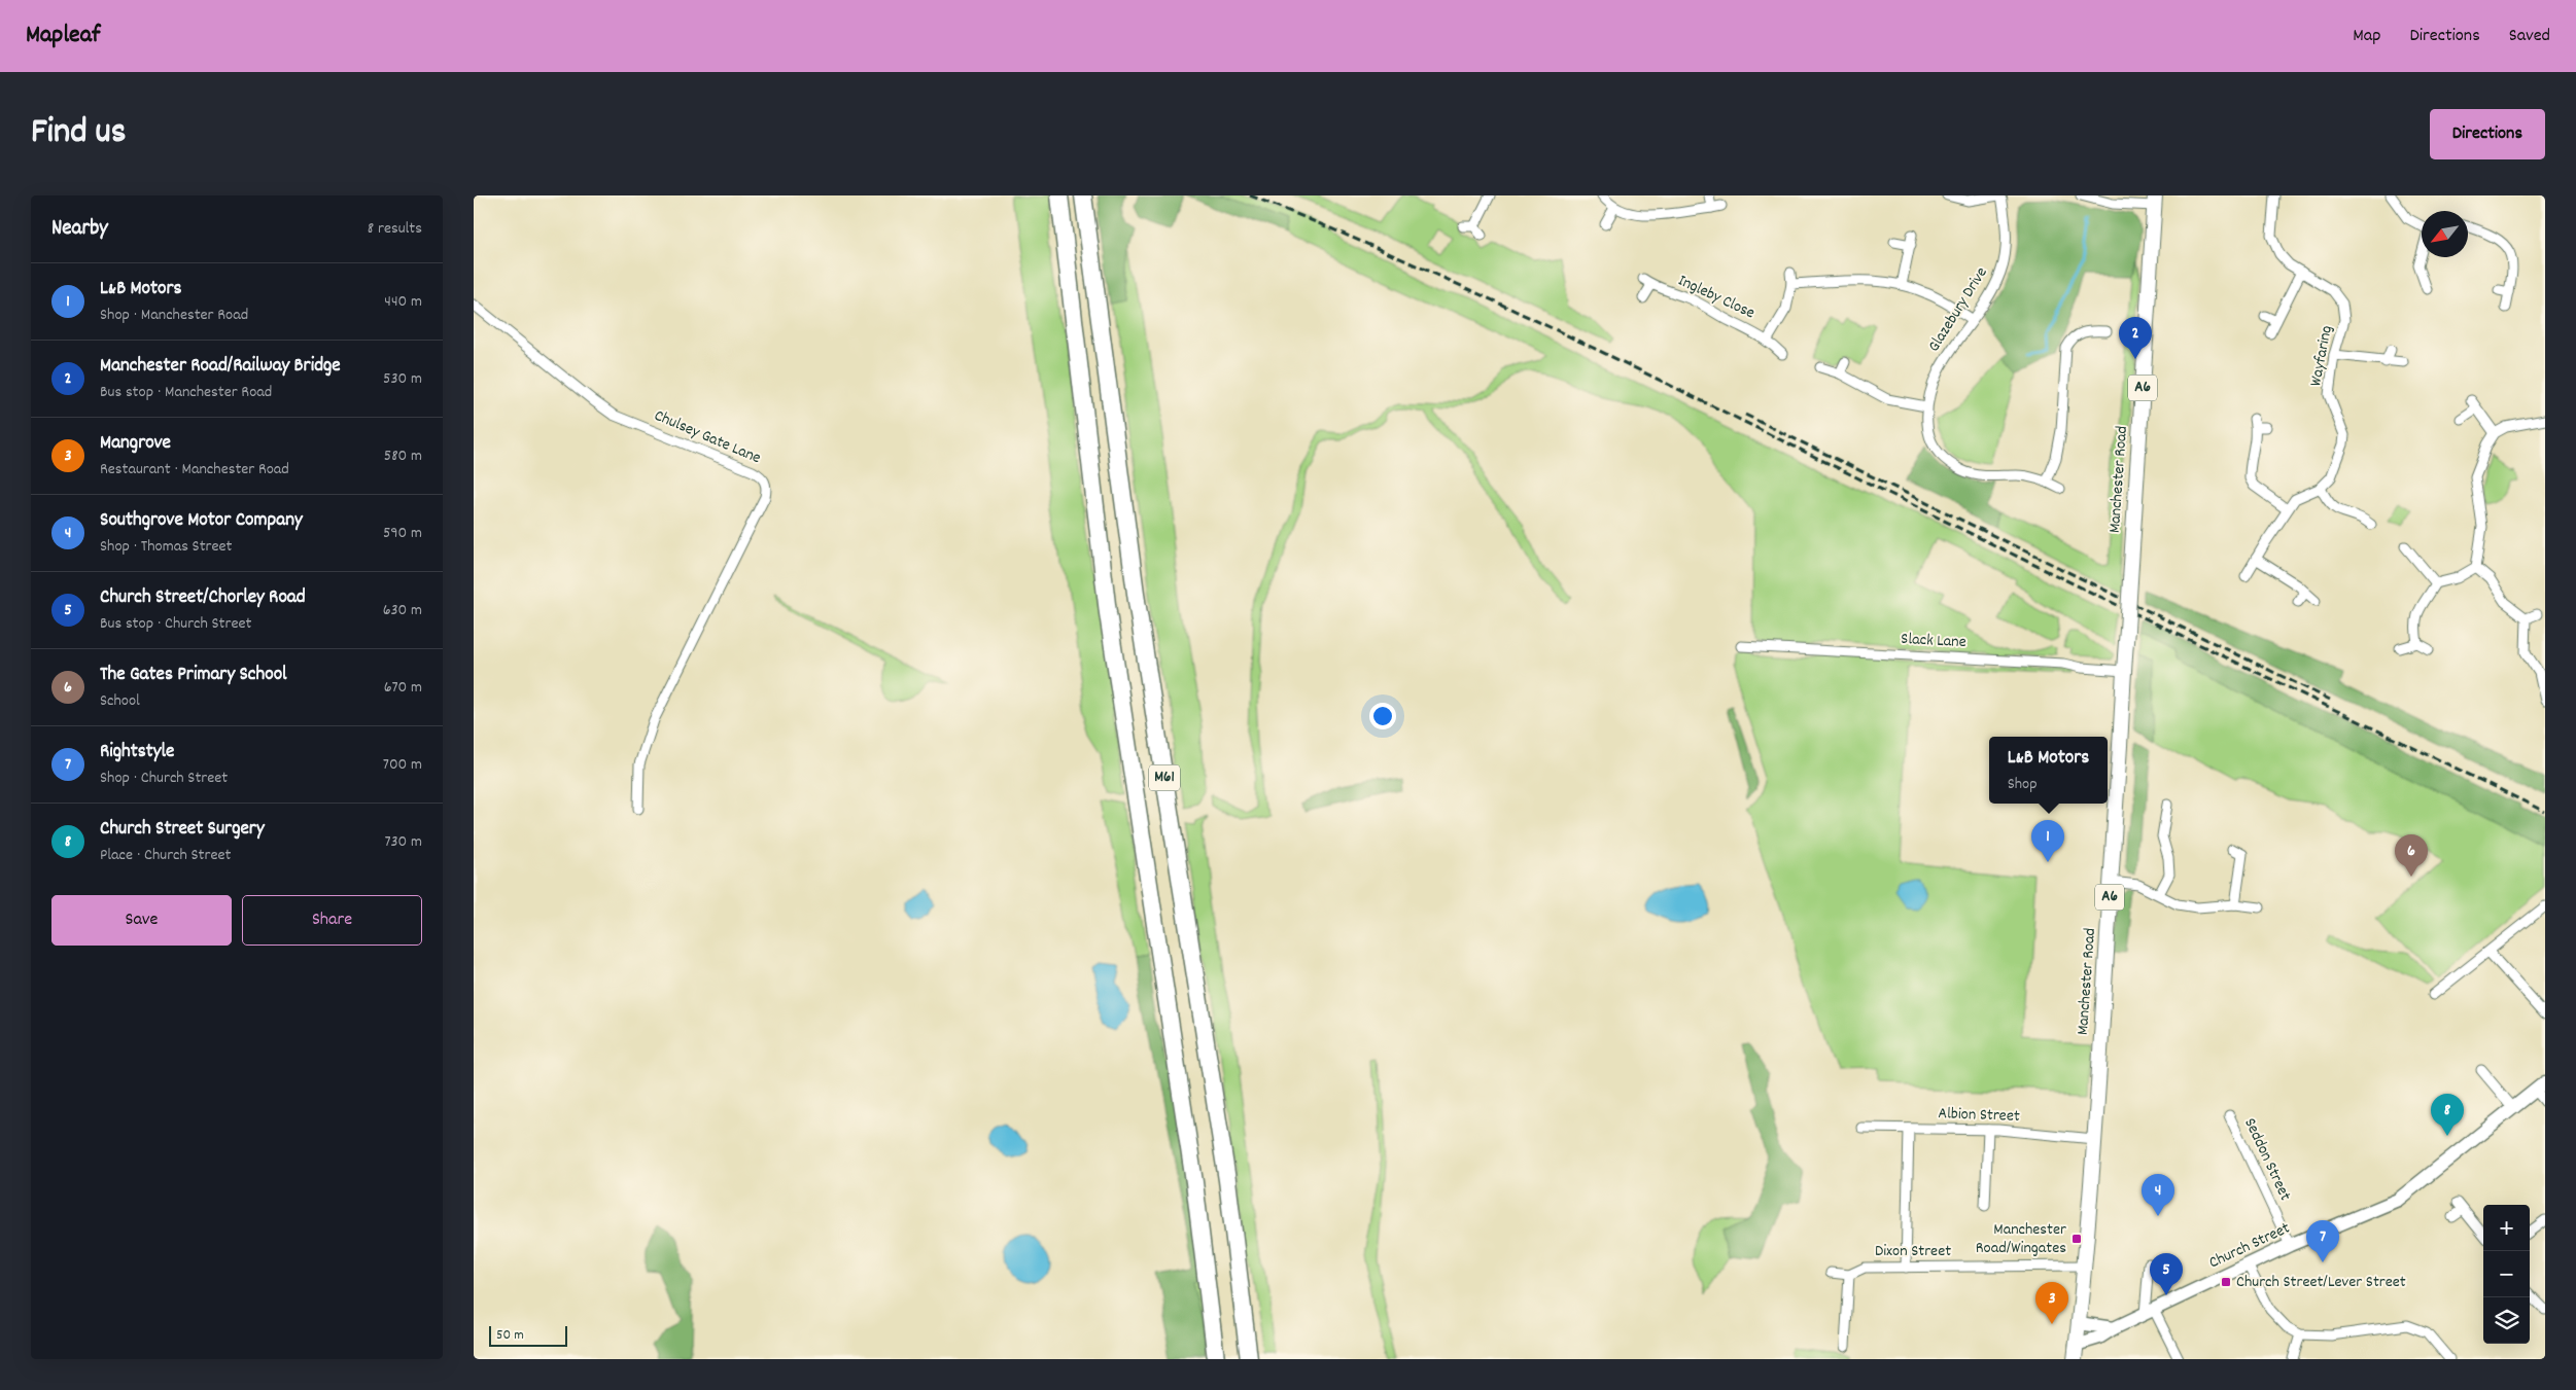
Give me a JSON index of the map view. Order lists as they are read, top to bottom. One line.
{"streets":{"highway":["M61"],"main road":["A6","Manchester Road","Church Street"],"street":["Ingleby Close","Glazebury Drive","Wayfaring","Chulsey Gate Lane","Slack Lane","Albion Street","Seddon Street","Dixon Street"]},"crossings":[["Manchester Road","Slack Lane"],["Manchester Road","Albion Street"],["Manchester Road","Church Street"],["Manchester Road","Dixon Street"],["Seddon Street","Church Street"]],"places":{"transit":["Manchester Road/Wingates","Church Street/Lever Street"]},"scale_bar":"50 m","north":"bottom left","page":{"header":"Mapleaf","nav":["Map","Directions","Saved"],"title":"Find us","buttons":["Directions",["Save","Share"]],"heading":["Nearby","8 results"],"list":[{"mark":"1","name":"L&B Motors","note":"Shop · Manchester Road","value":"440 m"},{"mark":"2","name":"Manchester Road/Railway Bridge","note":"Bus stop · Manchester Road","value":"530 m"},{"mark":"3","name":"Mangrove","note":"Restaurant · Manchester Road","value":"580 m"},{"mark":"4","name":"Southgrove Motor Company","note":"Shop · Thomas Street","value":"590 m"},{"mark":"5","name":"Church Street/Chorley Road","note":"Bus stop · Church Street","value":"630 m"},{"mark":"6","name":"The Gates Primary School","note":"School","value":"670 m"},{"mark":"7","name":"Rightstyle","note":"Shop · Church Street","value":"700 m"},{"mark":"8","name":"Church Street Surgery","note":"Place · Church Street","value":"730 m"}],"pins":["2","1","6","8","4","7","5","3"],"popup":["L&B Motors","Shop"],"map_buttons":["+","−"],"scale":"50 m"}}
